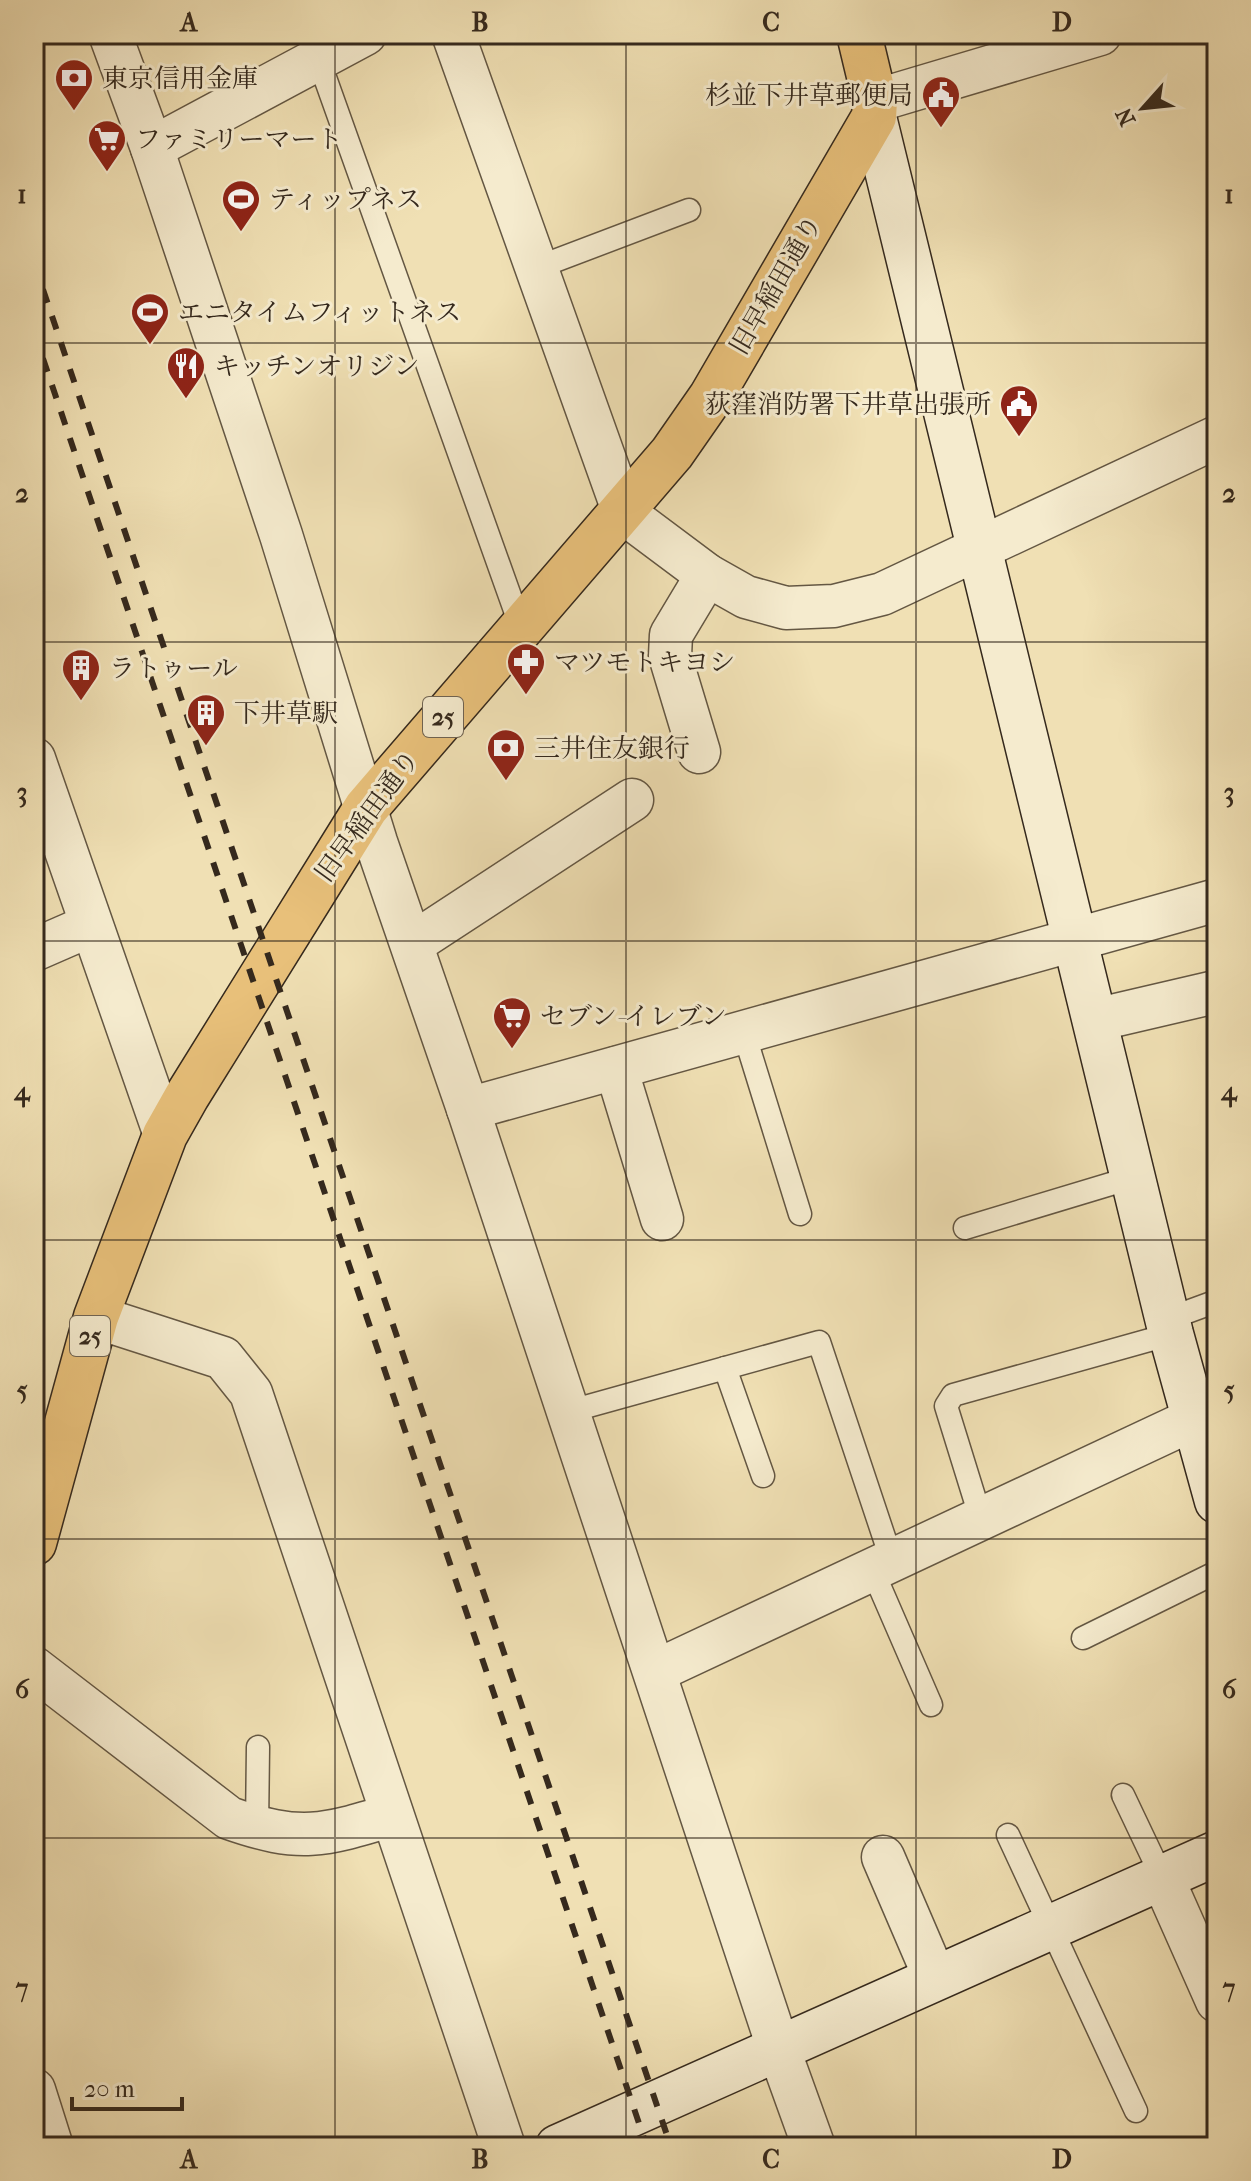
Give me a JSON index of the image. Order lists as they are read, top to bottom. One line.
{"streets":{"main road":["旧早稲田通り","25"]},"places":{"bank":["東京信用金庫","三井住友銀行"],"public building":["杉並下井草郵便局","荻窪消防署下井草出張所"],"supermarket":["ファミリーマート","セブン-イレブン"],"sports":["ティップネス","エニタイムフィットネス"],"restaurant":["キッチンオリジン"],"pharmacy":["マツモトキヨシ"],"building":["ラトゥール","下井草駅"]},"scale_bar":"20 m","north":"bottom left","grid":{"columns":["A","B","C","D"],"rows":["1","2","3","4","5","6","7"]}}
